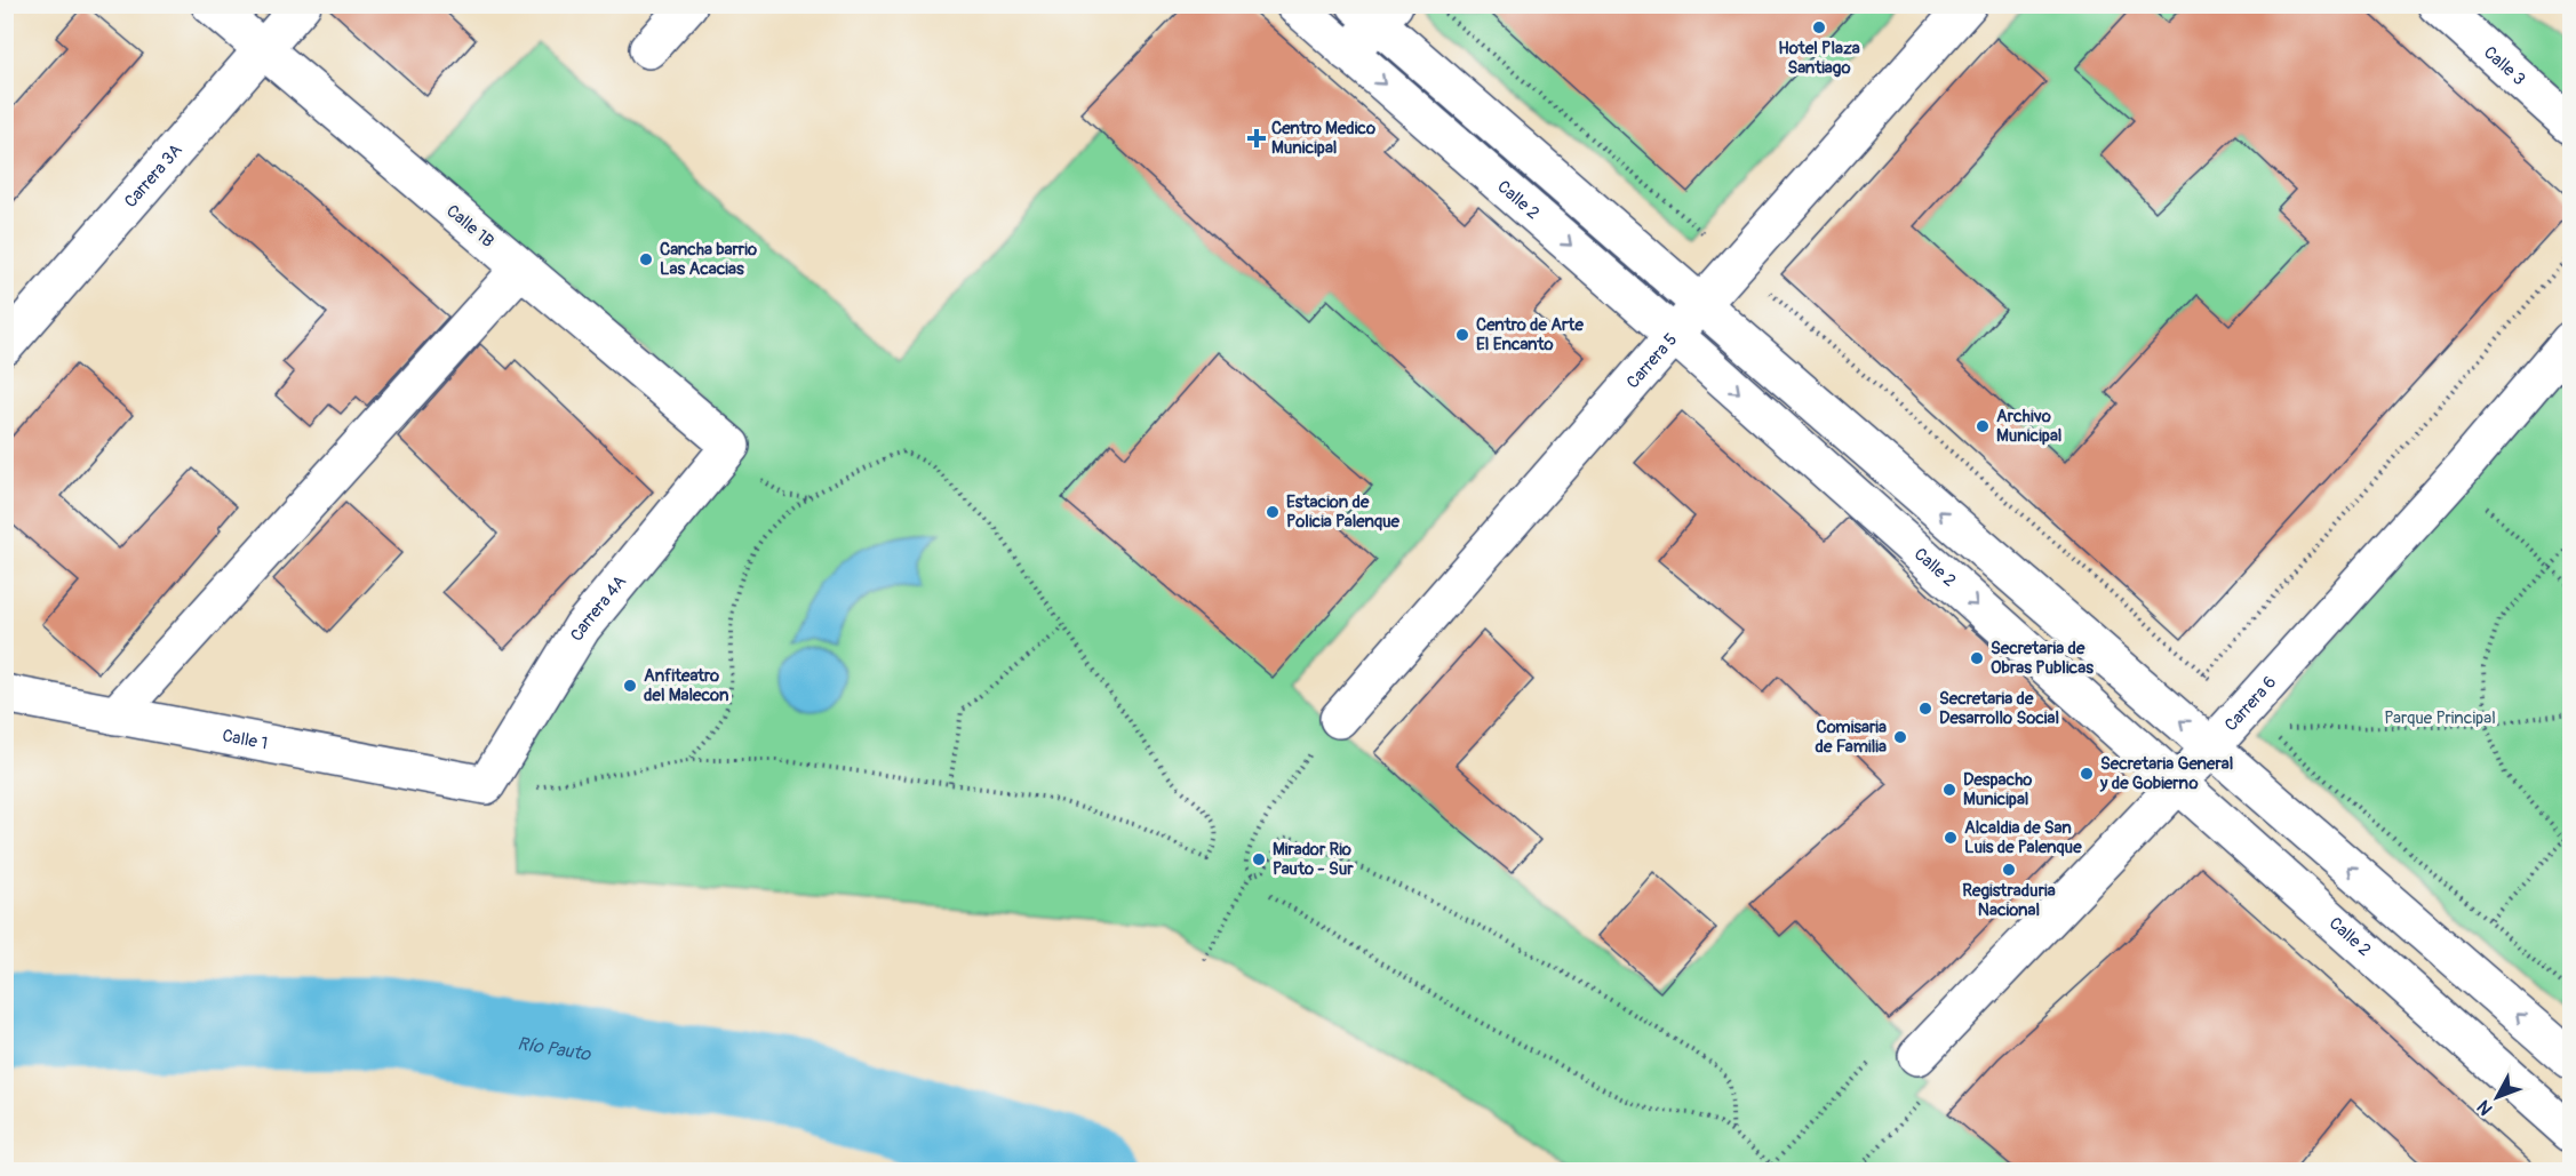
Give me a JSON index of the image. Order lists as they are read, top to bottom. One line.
{"streets":{"street":["Calle 3","Carrera 3A","Calle 2","Calle 1B","Carrera 5","Carrera 4A","Carrera 6","Calle 1"]},"crossings":[["Carrera 3A","Calle 1B"],["Calle 2","Carrera 5"],["Calle 2","Carrera 6"],["Calle 1B","Carrera 4A"],["Carrera 4A","Calle 1"]],"water":["Río Pauto"],"parks":["Parque Principal"],"places":{"other":["Hotel Plaza Santiago","Cancha barrio Las Acacias","Centro de Arte El Encanto","Archivo Municipal","Estacion de Policia Palenque","Secretaria de Obras Publicas","Anfiteatro del Malecon","Secretaria de Desarrollo Social","Comisaria de Familia","Secretaria General y de Gobierno","Despacho Municipal","Alcaldia de San Luis de Palenque","Mirador Rio Pauto - Sur","Registraduria Nacional"],"health":["Centro Medico Municipal"]},"north":"bottom left"}
